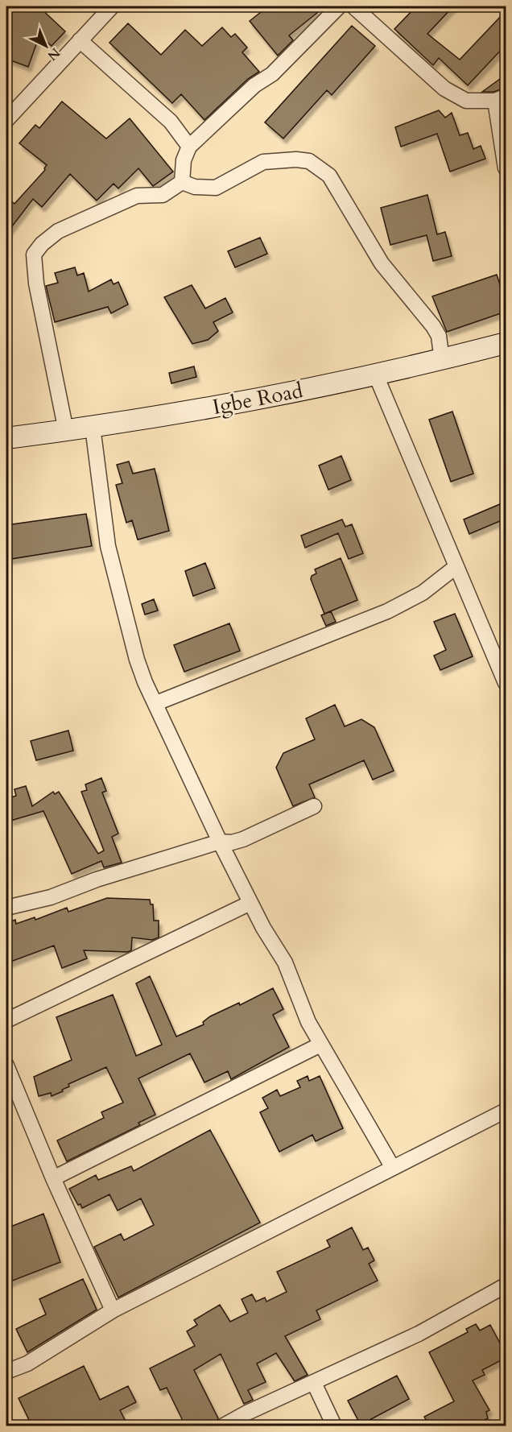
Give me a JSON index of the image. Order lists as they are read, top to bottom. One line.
{"streets":{"street":["Igbe Road"]},"north":"bottom right"}
